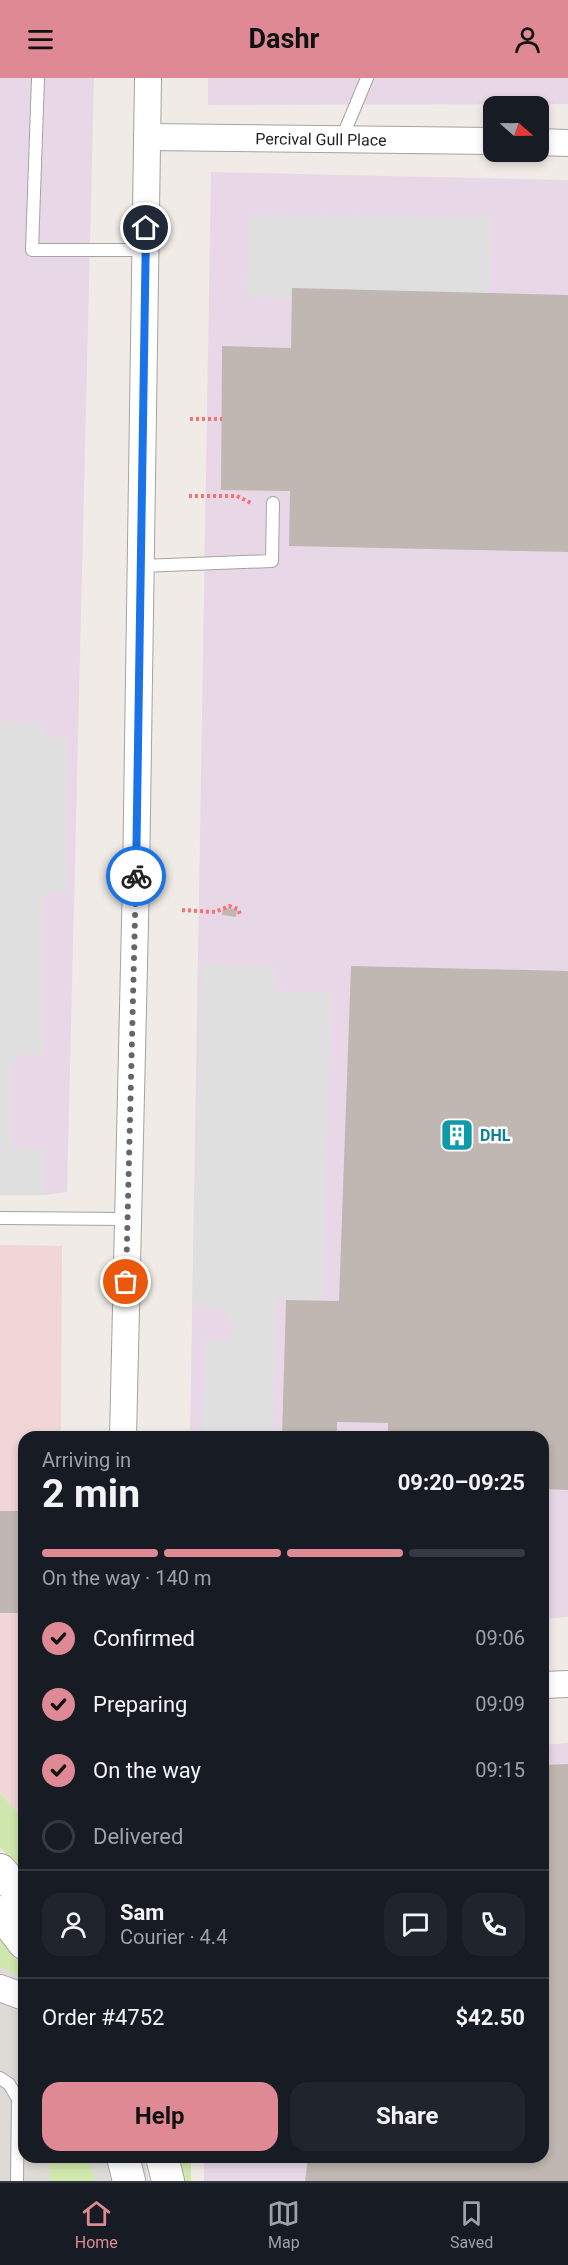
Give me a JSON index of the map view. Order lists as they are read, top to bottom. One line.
{"streets":{"street":["Percival Gull Place"]},"places":{"building":["DHL"]},"north":"right","page":{"header":"Dashr","heading":["2 min","Arriving in","09:20–09:25"],"panel":["Sam","Courier · 4.4","Order #4752","$42.50"],"bar":"On the way · 140 m","list":[["Confirmed","09:06"],["Preparing","09:09"],["On the way","09:15"],"Delivered"],"buttons":["Help","Share"],"tabs":["Home","Map","Saved"]}}
